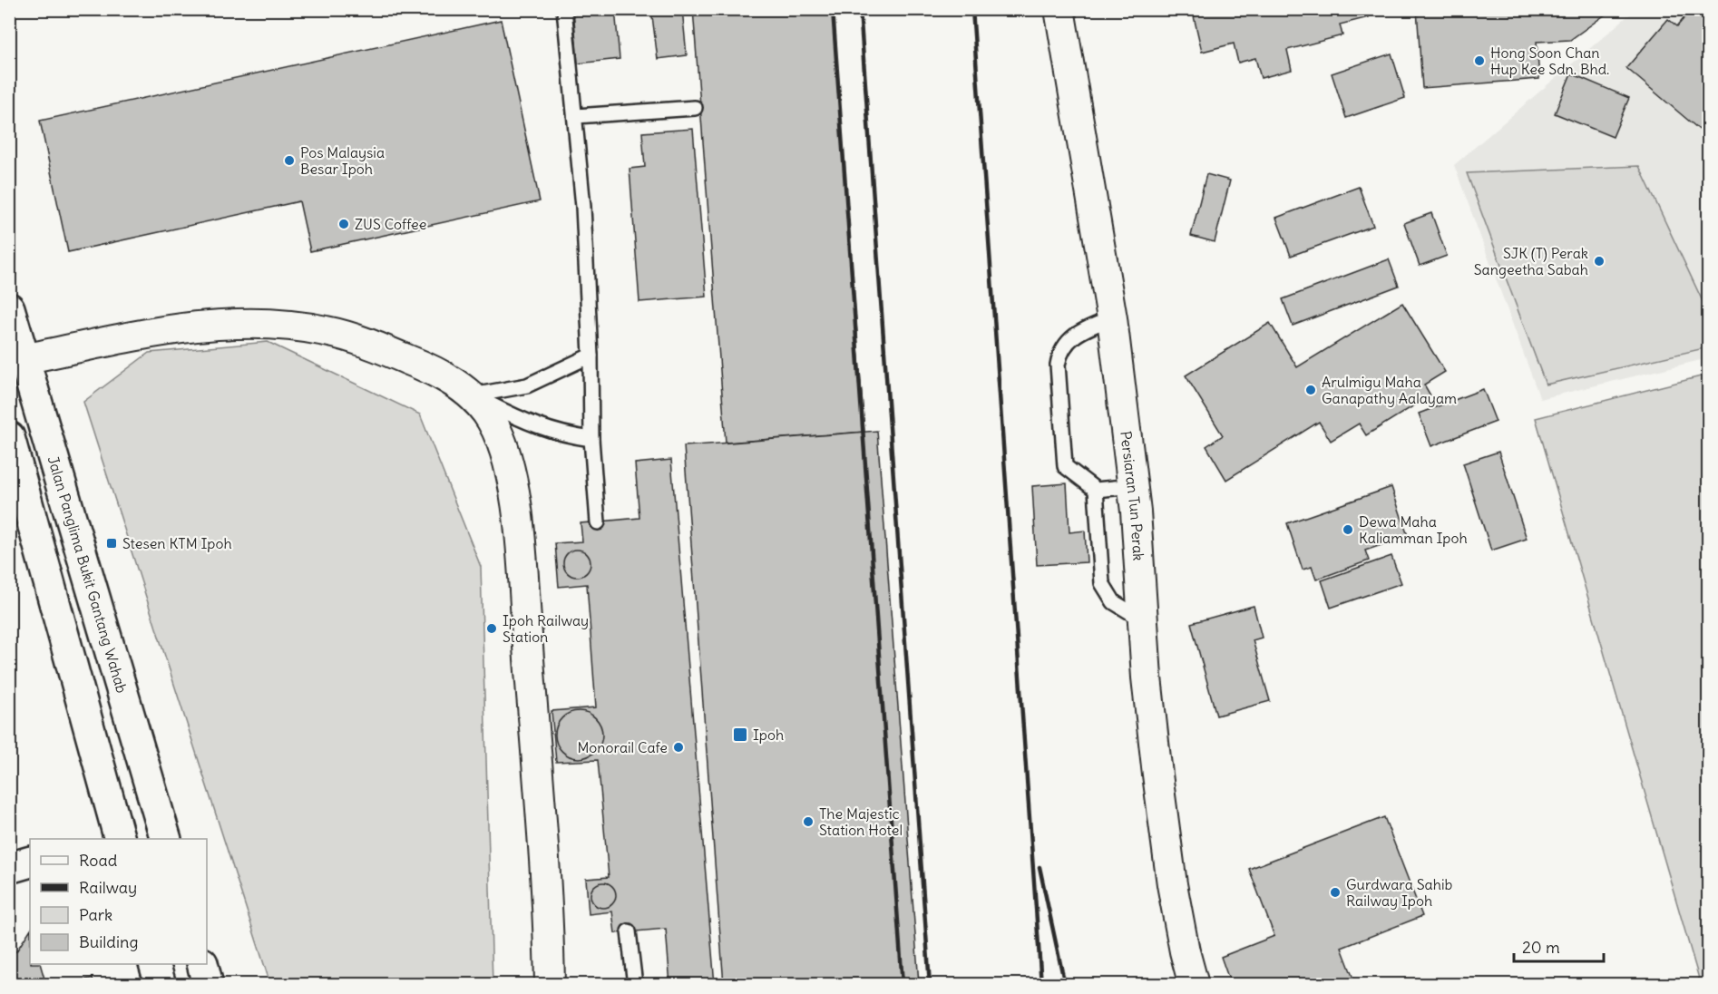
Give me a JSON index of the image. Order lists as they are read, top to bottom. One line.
{"streets":{"main road":["Jalan Panglima Bukit Gantang Wahab"],"street":["Persiaran Tun Perak"]},"places":{"other":["Hong Soon Chan Hup Kee Sdn. Bhd.","Pos Malaysia Besar Ipoh","ZUS Coffee","SJK (T) Perak Sangeetha Sabah","Arulmigu Maha Ganapathy Aalayam","Dewa Maha Kaliamman Ipoh","Ipoh Railway Station","Monorail Cafe","The Majestic Station Hotel","Gurdwara Sahib Railway Ipoh"],"transit":["Stesen KTM Ipoh","Ipoh"]},"legend":["Road","Railway","Park","Building"],"scale_bar":"20 m"}
